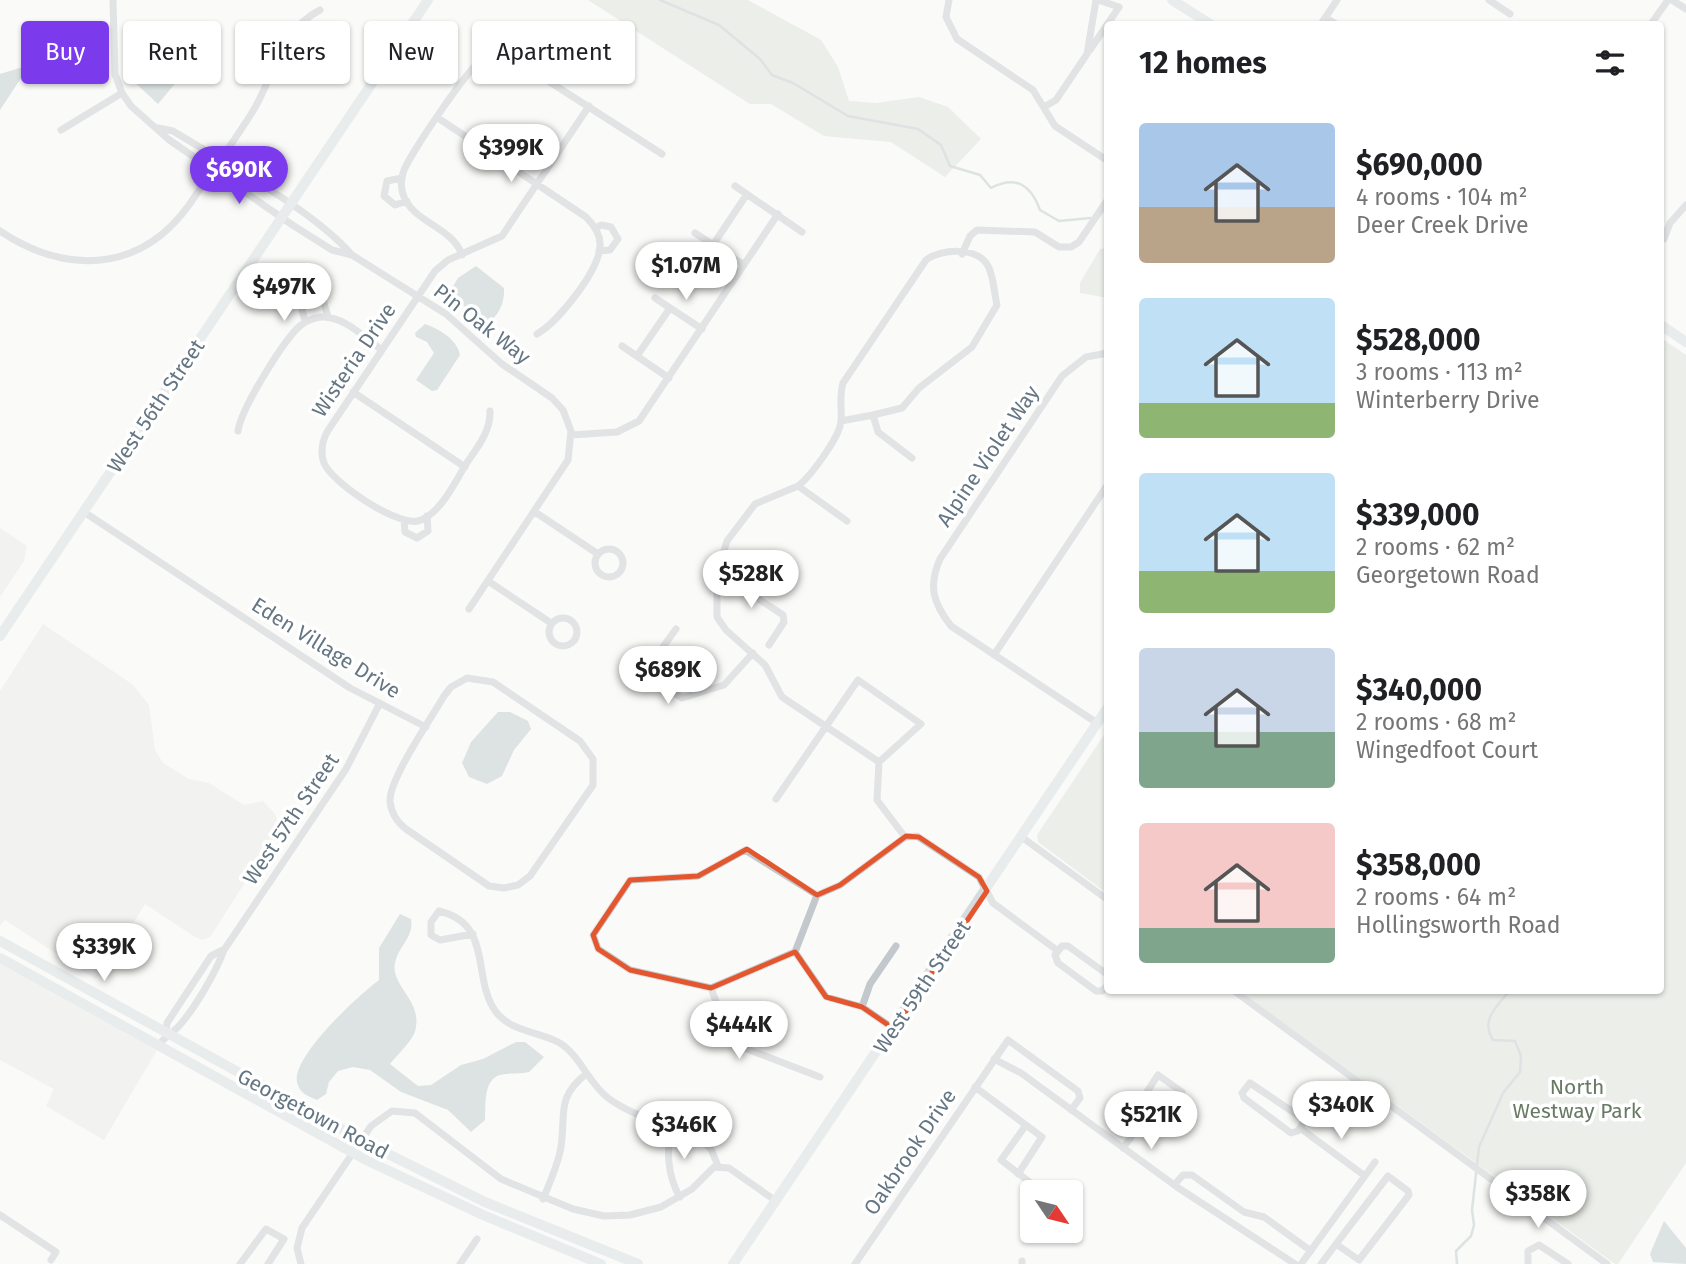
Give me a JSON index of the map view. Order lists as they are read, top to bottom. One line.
{"streets":{"main road":["West 56th Street","West 59th Street","Georgetown Road"],"street":["Pin Oak Way","Wisteria Drive","Alpine Violet Way","Eden Village Drive","West 57th Street","Oakbrook Drive"]},"crossings":[["Pin Oak Way","Wisteria Drive"],["Pin Oak Way","West 56th Street"],["West 56th Street","Eden Village Drive"],["Eden Village Drive","West 57th Street"],["West 57th Street","Georgetown Road"]],"parks":["North Westway Park"],"north":"bottom right","page":{"chip":["Buy","Rent","Filters","New","Apartment"],"heading":"12 homes","list":[{"name":"$690,000","note":"4 rooms · 104 m² · Deer Creek Drive"},{"name":"$528,000","note":"3 rooms · 113 m² · Winterberry Drive"},{"name":"$339,000","note":"2 rooms · 62 m² · Georgetown Road"},{"name":"$340,000","note":"2 rooms · 68 m² · Wingedfoot Court"},{"name":"$358,000","note":"2 rooms · 64 m² · Hollingsworth Road"}],"price":["$399K","$690K","$1.07M","$497K","$528K","$689K","$339K","$444K","$340K","$521K","$346K","$358K"]}}
